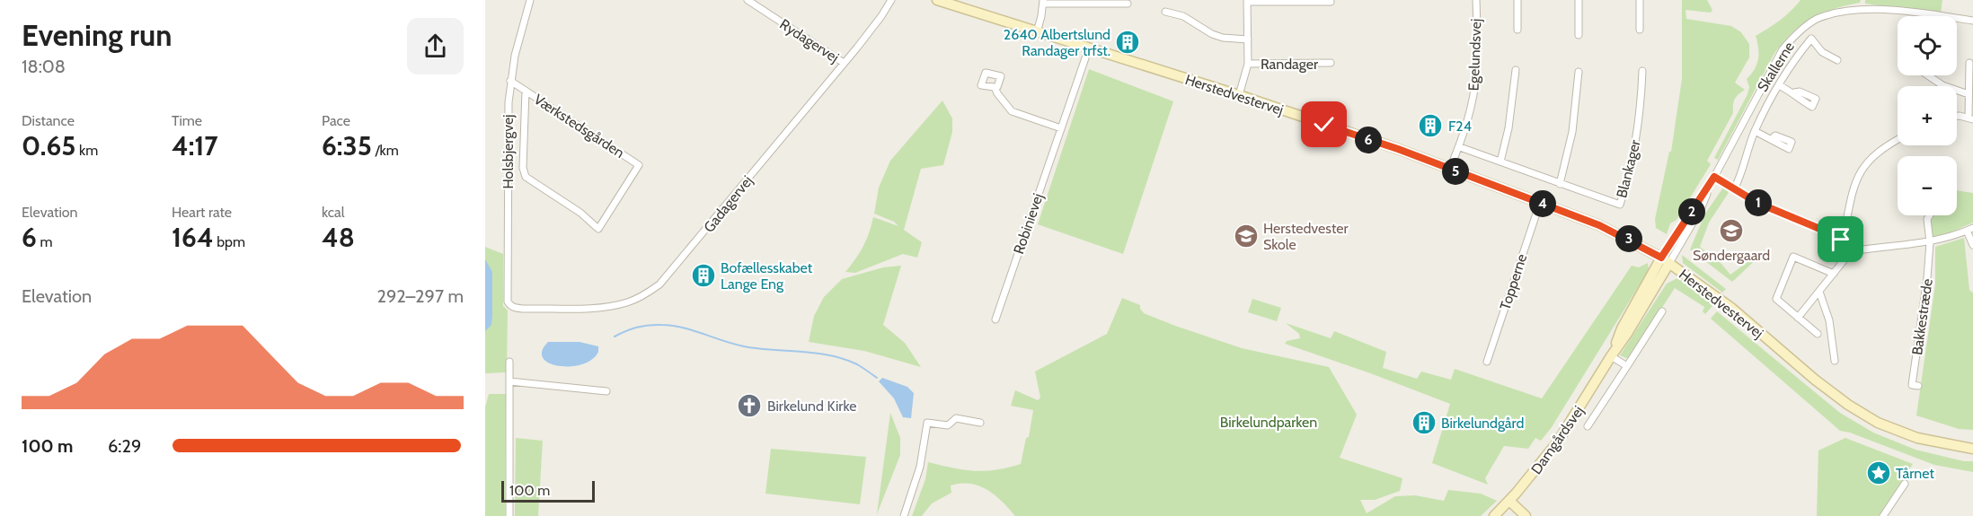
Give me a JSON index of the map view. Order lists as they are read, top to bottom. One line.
{"streets":{"street":["Rydagervej","Egelundsvej","Randager","Skallerne","Herstedvestervej","Værkstedsgården","Holsbjergvej","Blankager","Gadagervej","Robinievej","Topperne","Bakkestræde","Damgårdsvej"]},"crossings":[["Rydagervej","Gadagervej"],["Egelundsvej","Herstedvestervej"],["Egelundsvej","Blankager"],["Randager","Herstedvestervej"],["Skallerne","Herstedvestervej"],["Skallerne","Damgårdsvej"],["Herstedvestervej","Robinievej"],["Herstedvestervej","Topperne"],["Herstedvestervej","Damgårdsvej"],["Værkstedsgården","Holsbjergvej"],["Holsbjergvej","Gadagervej"]],"parks":["Birkelundparken"],"places":{"building":["2640 Albertslund Randager trfst.","F24","Bofællesskabet Lange Eng","Birkelundgård"],"school or university":["Søndergaard","Herstedvester Skole"],"church":["Birkelund Kirke"],"place":["Tårnet"]},"scale_bar":"100 m","page":{"heading":["Evening run","18:08"],"map_buttons":["+","−"],"stats":[["Distance","0.65 km"],["Time","4:17"],["Pace","6:35 /km"],["Elevation","6 m"],["Heart rate","164 bpm"],["kcal","48"]],"pins":["6","5","1","4","2","3"],"chart":["Elevation","292–297 m"],"list":[{"name":"100 m","note":"6:29"}],"scale":"100 m"}}
